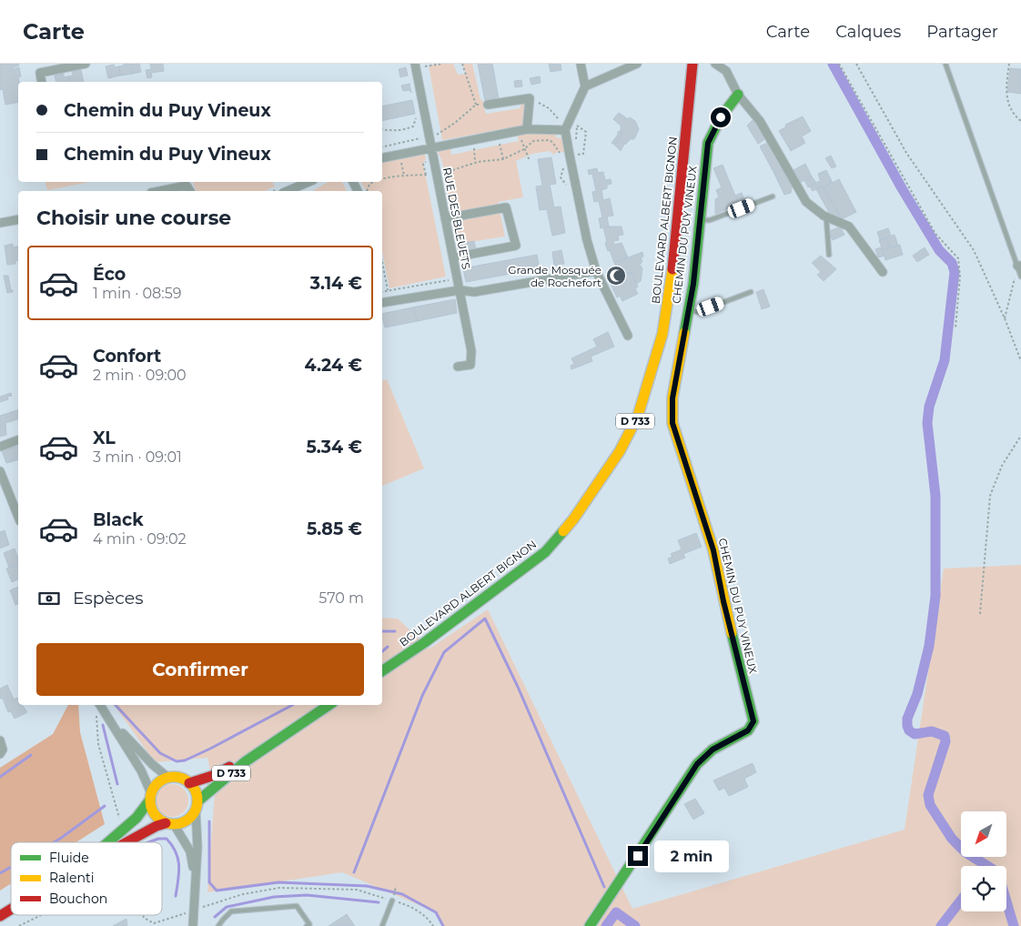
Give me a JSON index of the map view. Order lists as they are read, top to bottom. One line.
{"streets":{"main road":["BOULEVARD ALBERT BIGNON","CHEMIN DU PUY VINEUX","D 733"],"street":["RUE DES BLEUETS"]},"places":{"mosque":["Grande Mosquée de Rochefort"]},"legend":["Fluide","Ralenti","Bouchon"],"north":"bottom left","page":{"header":"Carte","nav":["Carte","Calques","Partager"],"banner":["Chemin du Puy Vineux","Chemin du Puy Vineux"],"heading":"Choisir une course","list":[{"name":"Éco","note":"1 min · 08:59","value":"3.14 €"},{"name":"Confort","note":"2 min · 09:00","value":"4.24 €"},{"name":"XL","note":"3 min · 09:01","value":"5.34 €"},{"name":"Black","note":"4 min · 09:02","value":"5.85 €"}],"pay":["Espèces","570 m"],"buttons":"Confirmer","bubble":"2 min"}}
